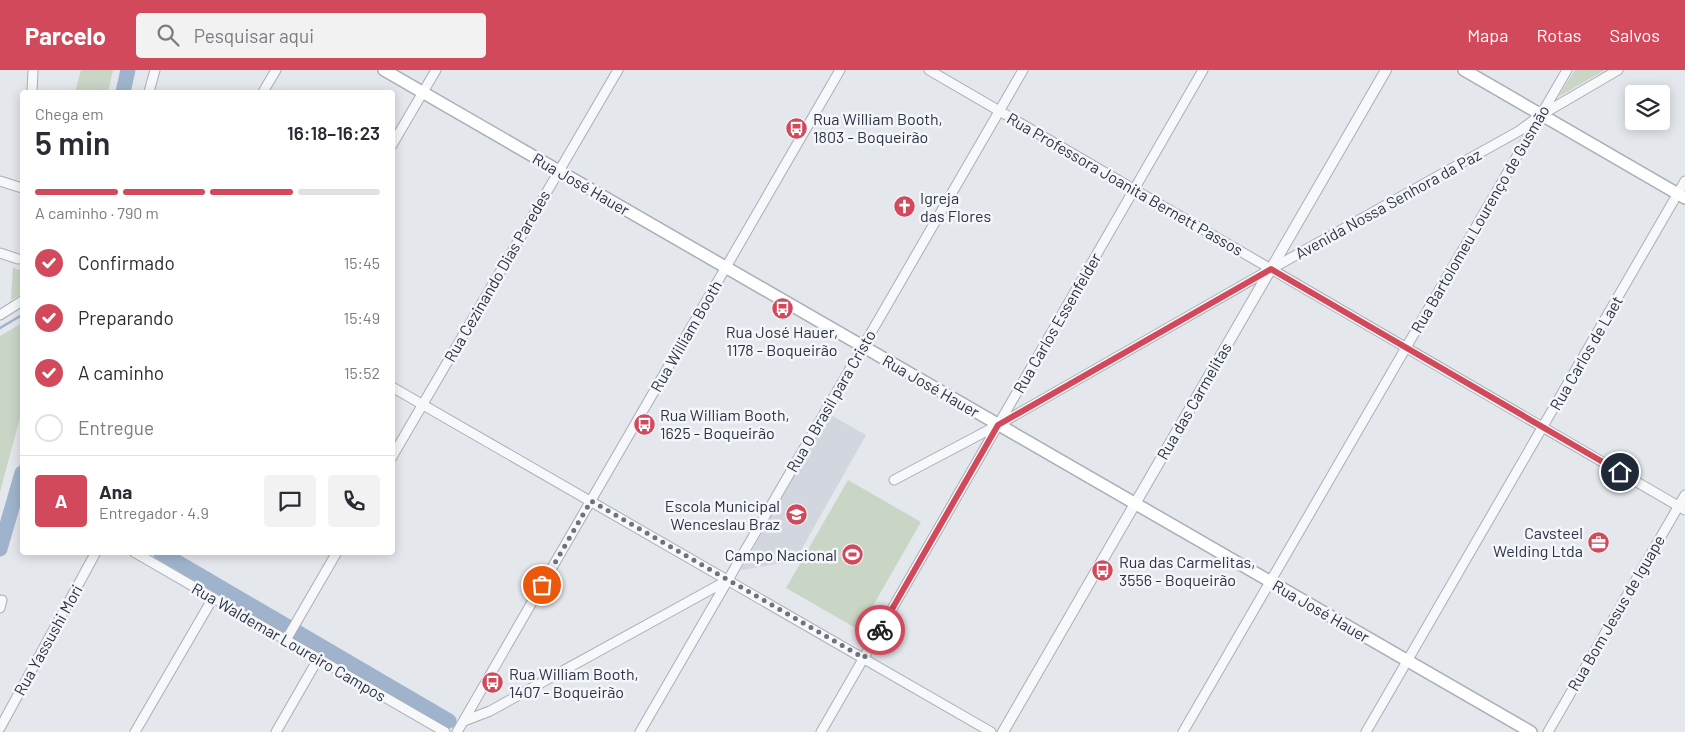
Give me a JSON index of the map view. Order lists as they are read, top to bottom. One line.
{"streets":{"main road":["Rua José Hauer"],"street":["Rua Professora Joanita Bernett Passos","Avenida Nossa Senhora da Paz","Rua Bartolomeu Lourenço de Gusmão","Rua Cezinando Dias Paredes","Rua Carlos Essenfelder","Rua William Booth","Rua Carlos de Laet","Rua O Brasil para Cristo","Rua das Carmelitas","Rua Bom Jesus de Iguape","Rua Yassushi Mori","Rua Waldemar Loureiro Campos"]},"crossings":[["Rua José Hauer","Avenida Nossa Senhora da Paz"],["Rua José Hauer","Rua Bartolomeu Lourenço de Gusmão"],["Rua José Hauer","Rua Cezinando Dias Paredes"],["Rua José Hauer","Rua Carlos Essenfelder"],["Rua José Hauer","Rua William Booth"],["Rua José Hauer","Rua Carlos de Laet"],["Rua José Hauer","Rua O Brasil para Cristo"],["Rua José Hauer","Rua das Carmelitas"],["Rua Professora Joanita Bernett Passos","Avenida Nossa Senhora da Paz"],["Rua Professora Joanita Bernett Passos","Rua Bartolomeu Lourenço de Gusmão"],["Rua Professora Joanita Bernett Passos","Rua Carlos Essenfelder"],["Rua Professora Joanita Bernett Passos","Rua Carlos de Laet"],["Rua Professora Joanita Bernett Passos","Rua O Brasil para Cristo"],["Rua Professora Joanita Bernett Passos","Rua das Carmelitas"],["Rua Professora Joanita Bernett Passos","Rua Bom Jesus de Iguape"],["Avenida Nossa Senhora da Paz","Rua Bartolomeu Lourenço de Gusmão"],["Avenida Nossa Senhora da Paz","Rua Carlos Essenfelder"],["Avenida Nossa Senhora da Paz","Rua das Carmelitas"]],"places":{"bus stop":["Rua William Booth, 1803 - Boqueirão","Rua José Hauer, 1178 - Boqueirão","Rua William Booth, 1625 - Boqueirão","Rua das Carmelitas, 3556 - Boqueirão","Rua William Booth, 1407 - Boqueirão"],"church":["Igreja das Flores"],"school or university":["Escola Municipal Wenceslau Braz"],"office":["Cavsteel Welding Ltda"],"sports":["Campo Nacional"]},"page":{"header":"Parcelo","search":"Pesquisar aqui","nav":["Mapa","Rotas","Salvos"],"heading":["5 min","Chega em","16:18–16:23"],"panel":["Ana","Entregador · 4.9"],"bar":"A caminho · 790 m","list":[["Confirmado","15:45"],["Preparando","15:49"],["A caminho","15:52"],"Entregue"],"round":"A"}}
